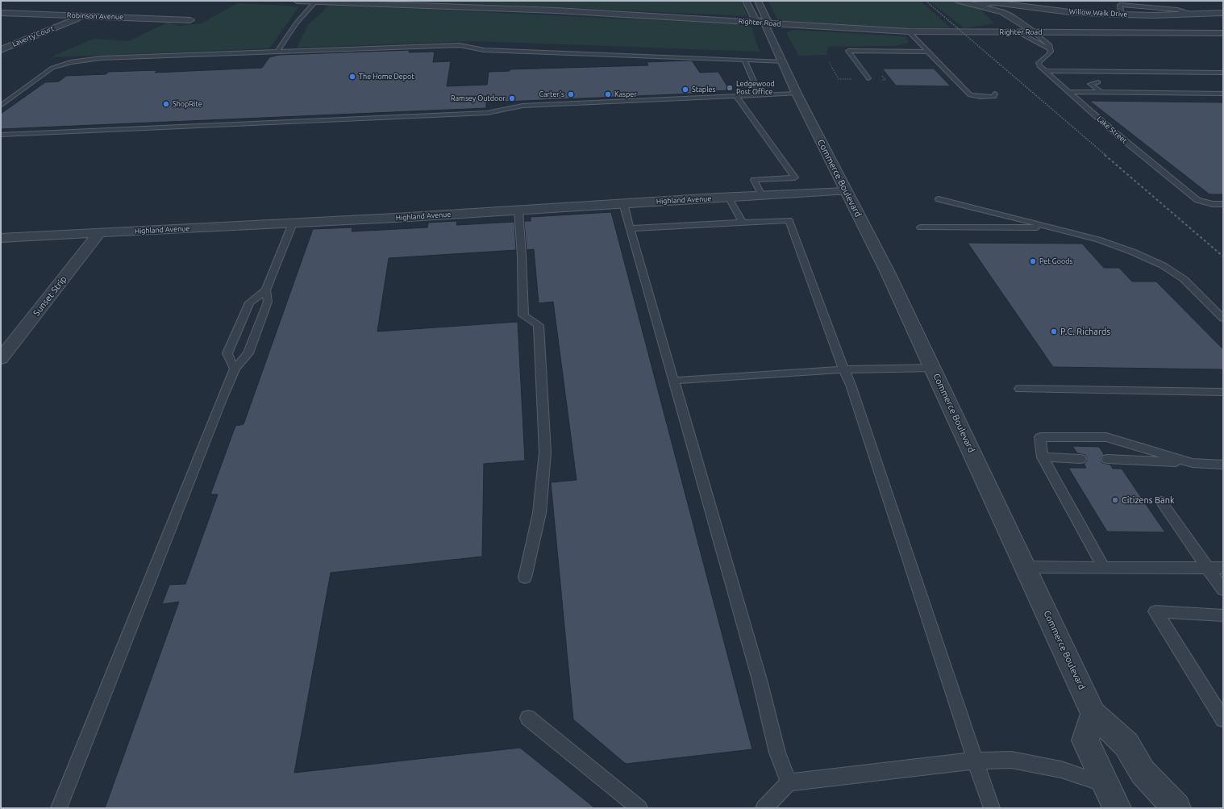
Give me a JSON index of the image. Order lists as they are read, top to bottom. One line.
{"streets":{"street":["Willow Walk Drive","Robinson Avenue","Righter Road","Laverty Court","Commerce Boulevard","Highland Avenue","Sunset Strip"],"lane":["Lake Street"]},"crossings":[["Willow Walk Drive","Righter Road"],["Robinson Avenue","Laverty Court"],["Righter Road","Commerce Boulevard"],["Commerce Boulevard","Highland Avenue"],["Highland Avenue","Sunset Strip"]],"places":["The Home Depot","Ledgewood Post Office","Staples","Carter's","Kasper","Ramsey Outdoor","ShopRite","Pet Goods","P.C. Richards","Citizens Bank"]}
